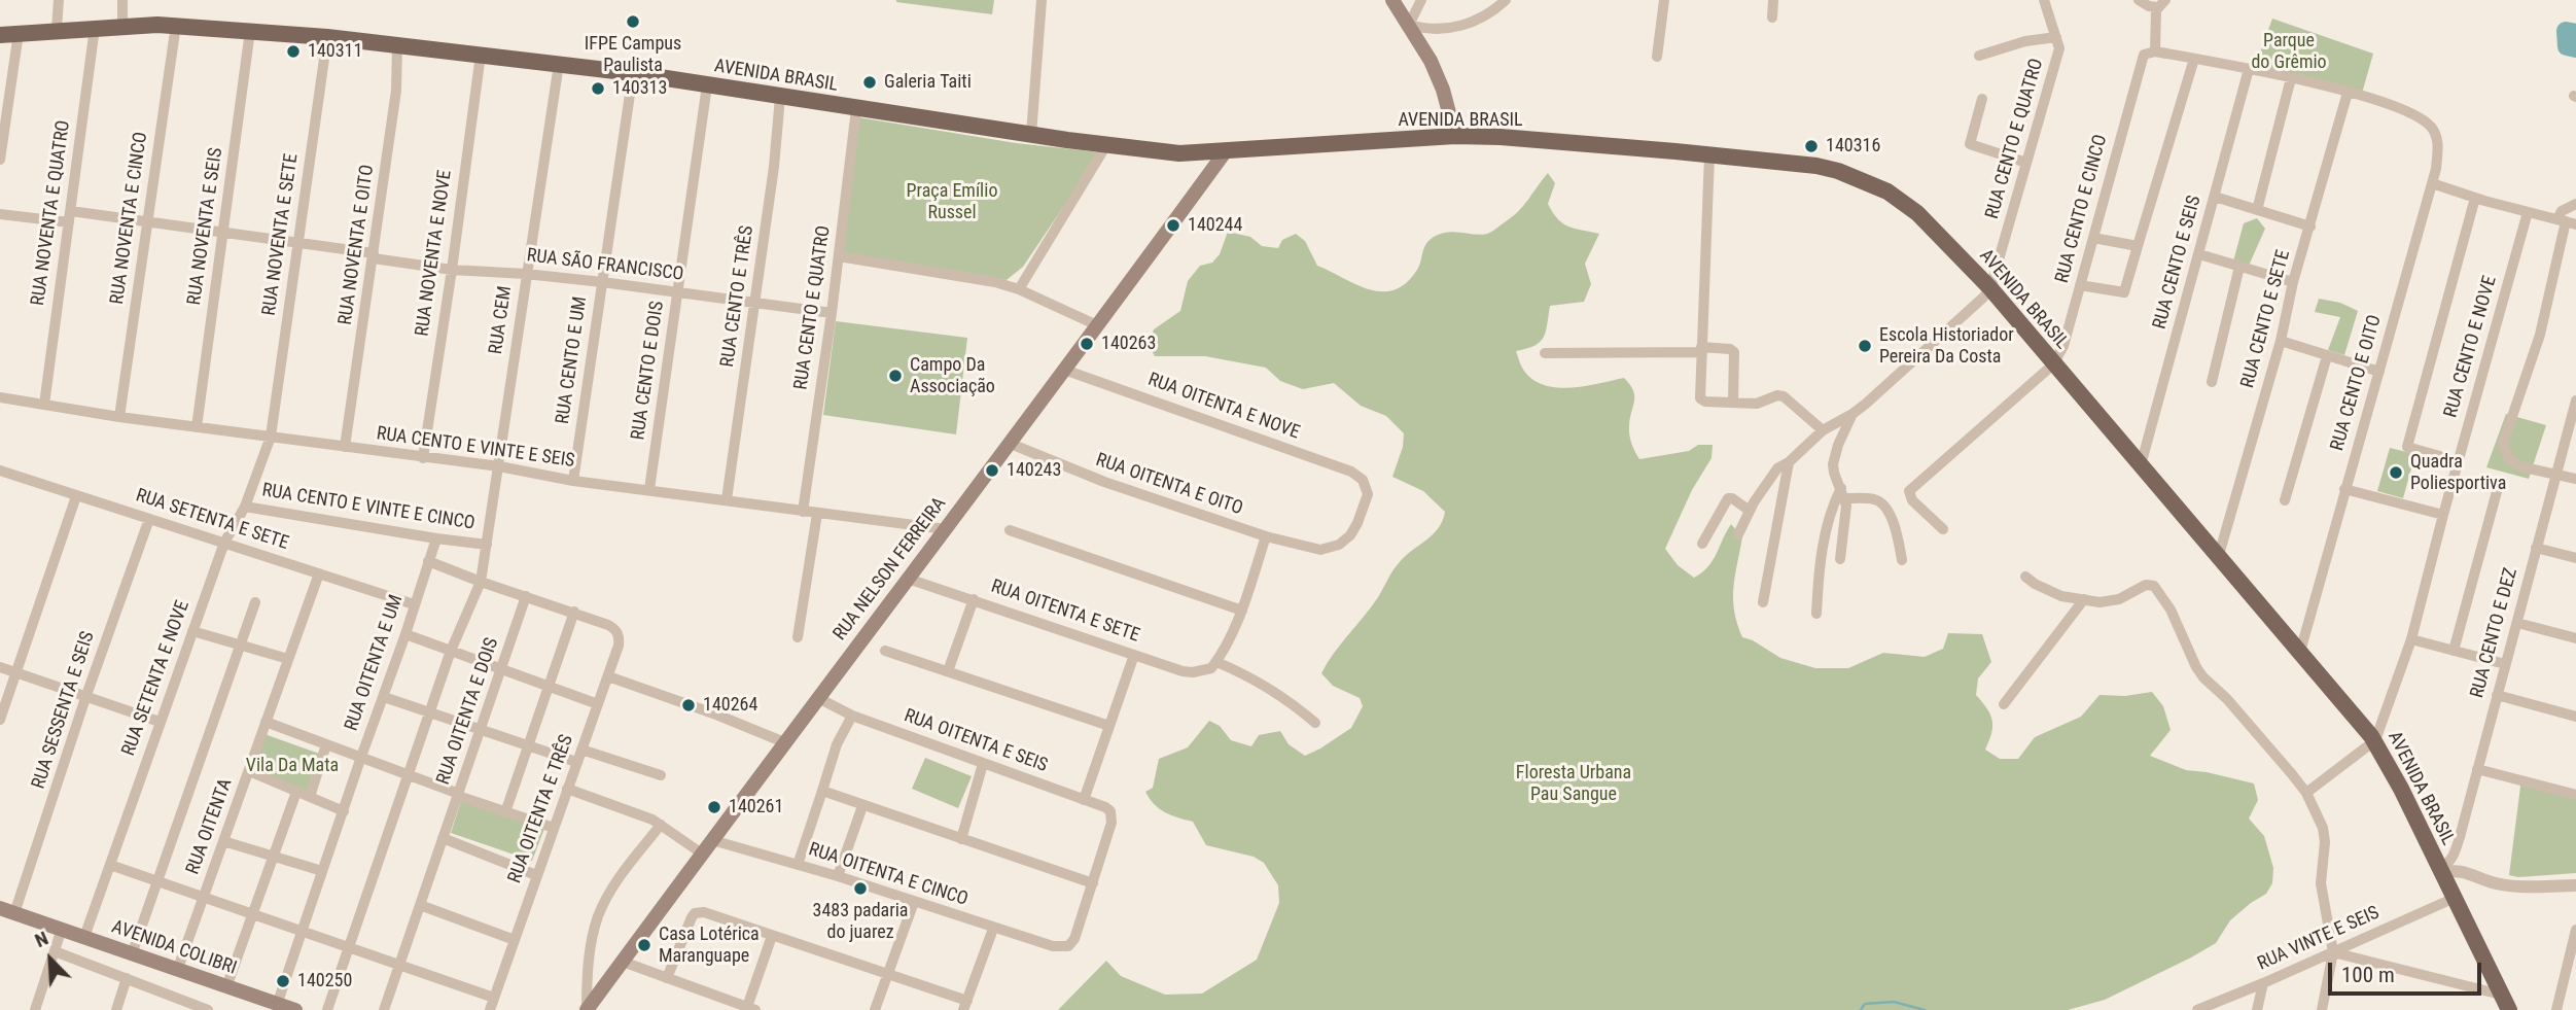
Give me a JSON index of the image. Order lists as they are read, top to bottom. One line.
{"streets":{"main road":["AVENIDA BRASIL","RUA NELSON FERREIRA","AVENIDA COLIBRI"],"street":["RUA CENTO E QUATRO","RUA CENTO E CINCO","RUA NOVENTA E QUATRO","RUA NOVENTA E CINCO","RUA NOVENTA E SEIS","RUA NOVENTA E SETE","RUA NOVENTA E OITO","RUA NOVENTA E NOVE","RUA CENTO E SEIS","RUA SÃO FRANCISCO","RUA CENTO E TRÊS","RUA CENTO E SETE","RUA CEM","RUA CENTO E NOVE","RUA CENTO E UM","RUA CENTO E DOIS","RUA CENTO E OITO","RUA OITENTA E NOVE","RUA CENTO E VINTE E SEIS","RUA OITENTA E OITO","RUA CENTO E VINTE E CINCO","RUA SETENTA E SETE","RUA OITENTA E SETE","RUA CENTO E DEZ","RUA OITENTA E UM","RUA SETENTA E NOVE","RUA SESSENTA E SEIS","RUA OITENTA E DOIS","RUA OITENTA E SEIS","RUA OITENTA E TRÊS","RUA OITENTA","RUA OITENTA E CINCO","RUA VINTE E SEIS"]},"crossings":[["AVENIDA BRASIL","RUA CENTO E QUATRO"],["AVENIDA BRASIL","RUA CENTO E CINCO"],["AVENIDA BRASIL","RUA NOVENTA E QUATRO"],["AVENIDA BRASIL","RUA NOVENTA E CINCO"],["AVENIDA BRASIL","RUA NOVENTA E SEIS"],["AVENIDA BRASIL","RUA NOVENTA E SETE"],["AVENIDA BRASIL","RUA NOVENTA E OITO"],["AVENIDA BRASIL","RUA NOVENTA E NOVE"],["AVENIDA BRASIL","RUA CENTO E SEIS"],["AVENIDA BRASIL","RUA CENTO E TRÊS"],["AVENIDA BRASIL","RUA CENTO E SETE"],["AVENIDA BRASIL","RUA CEM"],["AVENIDA BRASIL","RUA CENTO E NOVE"],["AVENIDA BRASIL","RUA CENTO E UM"],["AVENIDA BRASIL","RUA CENTO E DOIS"],["AVENIDA BRASIL","RUA CENTO E OITO"],["AVENIDA BRASIL","RUA NELSON FERREIRA"],["AVENIDA BRASIL","RUA CENTO E DEZ"],["AVENIDA BRASIL","RUA VINTE E SEIS"],["RUA CENTO E QUATRO","RUA SÃO FRANCISCO"],["RUA CENTO E QUATRO","RUA CENTO E VINTE E SEIS"],["RUA NOVENTA E QUATRO","RUA SÃO FRANCISCO"],["RUA NOVENTA E QUATRO","RUA CENTO E VINTE E SEIS"],["RUA NOVENTA E CINCO","RUA SÃO FRANCISCO"],["RUA NOVENTA E CINCO","RUA CENTO E VINTE E SEIS"],["RUA NOVENTA E SEIS","RUA SÃO FRANCISCO"],["RUA NOVENTA E SEIS","RUA CENTO E VINTE E SEIS"],["RUA NOVENTA E SETE","RUA SÃO FRANCISCO"],["RUA NOVENTA E SETE","RUA CENTO E VINTE E SEIS"],["RUA NOVENTA E SETE","RUA SETENTA E NOVE"],["RUA NOVENTA E OITO","RUA SÃO FRANCISCO"],["RUA NOVENTA E OITO","RUA CENTO E VINTE E SEIS"],["RUA NOVENTA E NOVE","RUA SÃO FRANCISCO"],["RUA NOVENTA E NOVE","RUA CENTO E VINTE E SEIS"],["RUA SÃO FRANCISCO","RUA CENTO E TRÊS"],["RUA SÃO FRANCISCO","RUA CEM"],["RUA SÃO FRANCISCO","RUA CENTO E UM"],["RUA SÃO FRANCISCO","RUA CENTO E DOIS"],["RUA CENTO E TRÊS","RUA CENTO E VINTE E SEIS"],["RUA CENTO E SETE","RUA CENTO E OITO"],["RUA CEM","RUA CENTO E VINTE E SEIS"],["RUA CEM","RUA CENTO E VINTE E CINCO"],["RUA CENTO E UM","RUA CENTO E VINTE E SEIS"],["RUA CENTO E DOIS","RUA CENTO E VINTE E SEIS"],["RUA OITENTA E NOVE","RUA OITENTA E OITO"],["RUA OITENTA E NOVE","RUA NELSON FERREIRA"],["RUA CENTO E VINTE E SEIS","RUA NELSON FERREIRA"],["RUA CENTO E VINTE E SEIS","RUA SETENTA E NOVE"],["RUA OITENTA E OITO","RUA NELSON FERREIRA"],["RUA CENTO E VINTE E CINCO","RUA OITENTA E UM"],["RUA CENTO E VINTE E CINCO","RUA SETENTA E NOVE"],["RUA SETENTA E SETE","RUA OITENTA E UM"],["RUA SETENTA E SETE","RUA SETENTA E NOVE"],["RUA SETENTA E SETE","RUA SESSENTA E SEIS"],["RUA SETENTA E SETE","RUA OITENTA"],["RUA NELSON FERREIRA","RUA OITENTA E SETE"],["RUA NELSON FERREIRA","RUA OITENTA E SEIS"],["RUA NELSON FERREIRA","RUA OITENTA E CINCO"],["RUA OITENTA E UM","AVENIDA COLIBRI"],["RUA SETENTA E NOVE","AVENIDA COLIBRI"],["RUA SESSENTA E SEIS","AVENIDA COLIBRI"],["RUA OITENTA E SEIS","RUA OITENTA E CINCO"],["RUA OITENTA","AVENIDA COLIBRI"]],"parks":["Parque do Grêmio","Praça Emílio Russel","Vila Da Mata","Floresta Urbana Pau Sangue"],"places":["IFPE Campus Paulista","140311","Galeria Taiti","140313","140316","140244","140263","Escola Historiador Pereira Da Costa","Campo Da Associação","140243","Quadra Poliesportiva","140264","140261","3483 padaria do juarez","Casa Lotérica Maranguape","140250"],"scale_bar":"100 m","north":"top left"}
